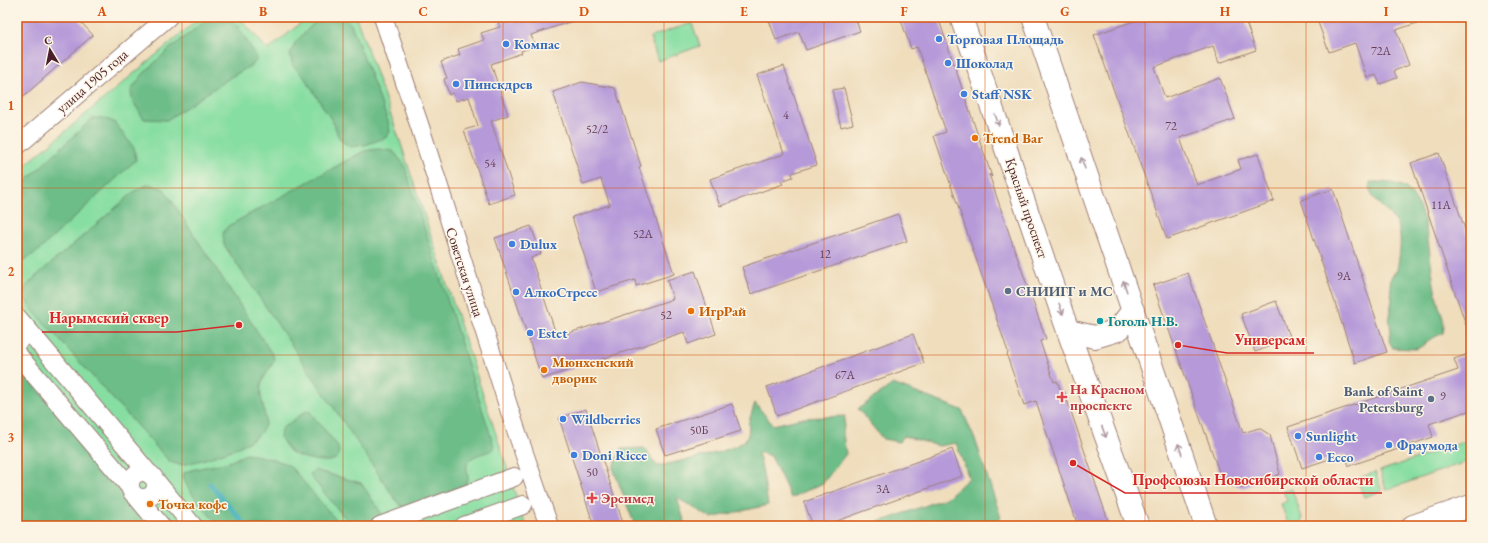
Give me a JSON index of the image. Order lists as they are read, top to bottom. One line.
{"streets":{"main road":["Красный проспект"],"street":["улица 1905 года","Советская улица"]},"places":{"other":["Торговая Площадь","Компас","Шоколад","Пинскдрев","Staff NSK","Trend Bar","Dulux","СНИИГГ и МС","АлкоСтресс","ИгрРай","Гоголь Н.В.","Нарымский сквер","Estet","Универсам","Мюнхенский дворик","Bank of Saint Petersburg","Wildberries","Sunlight","Фраумода","Doni Ricce","Ecco","Профсоюзы Новосибирской области","Точка кофе"],"health":["На Красном проспекте","Эрсимед"]},"house_numbers":["72А","4","72","52/2","54","11А","52А","12","9А","52","67А","9","50Б","50","3А"],"north":"top","grid":{"columns":["A","B","C","D","E","F","G","H","I"],"rows":["1","2","3"]}}
